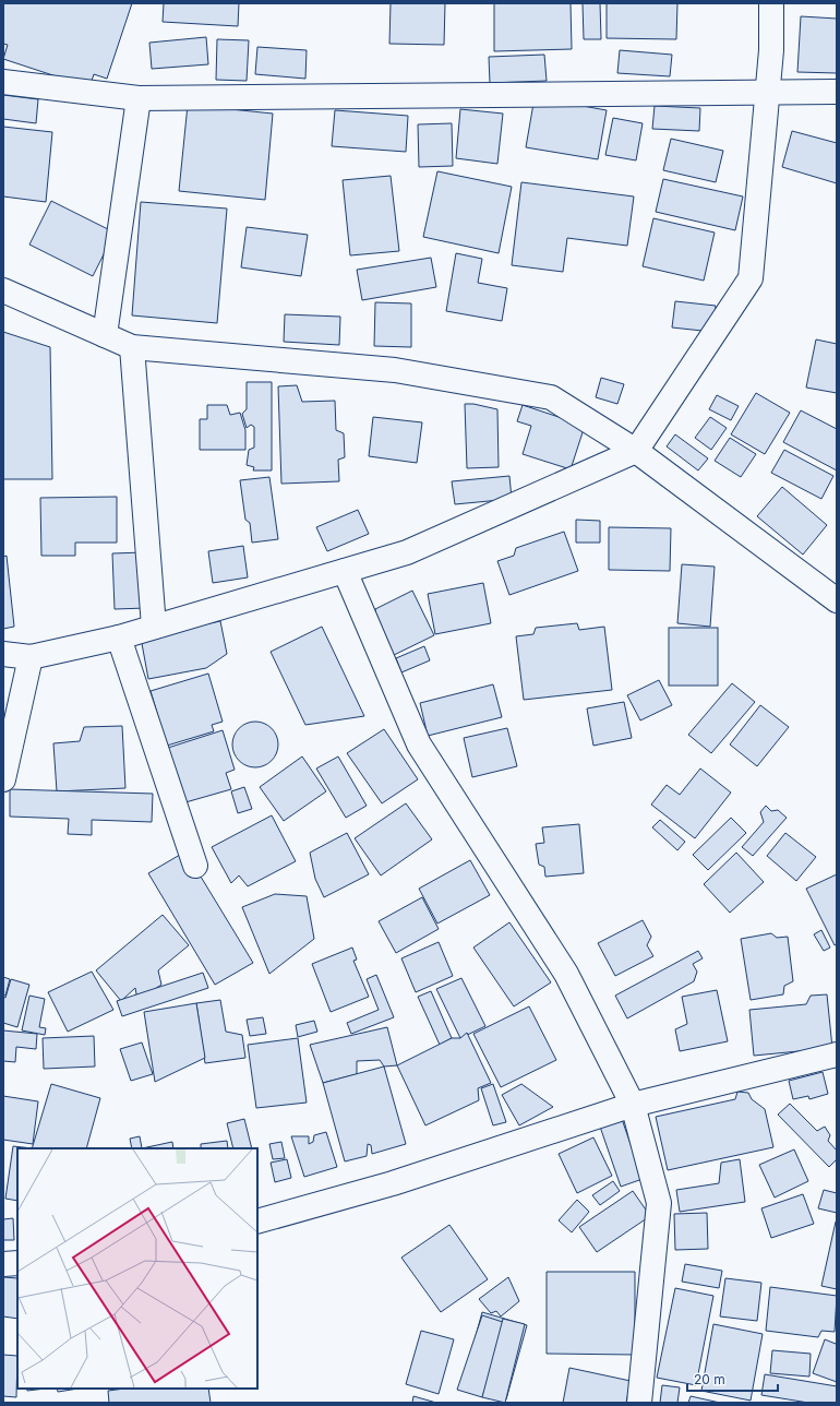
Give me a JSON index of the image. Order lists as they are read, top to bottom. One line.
{"scale_bar":"20 m"}
